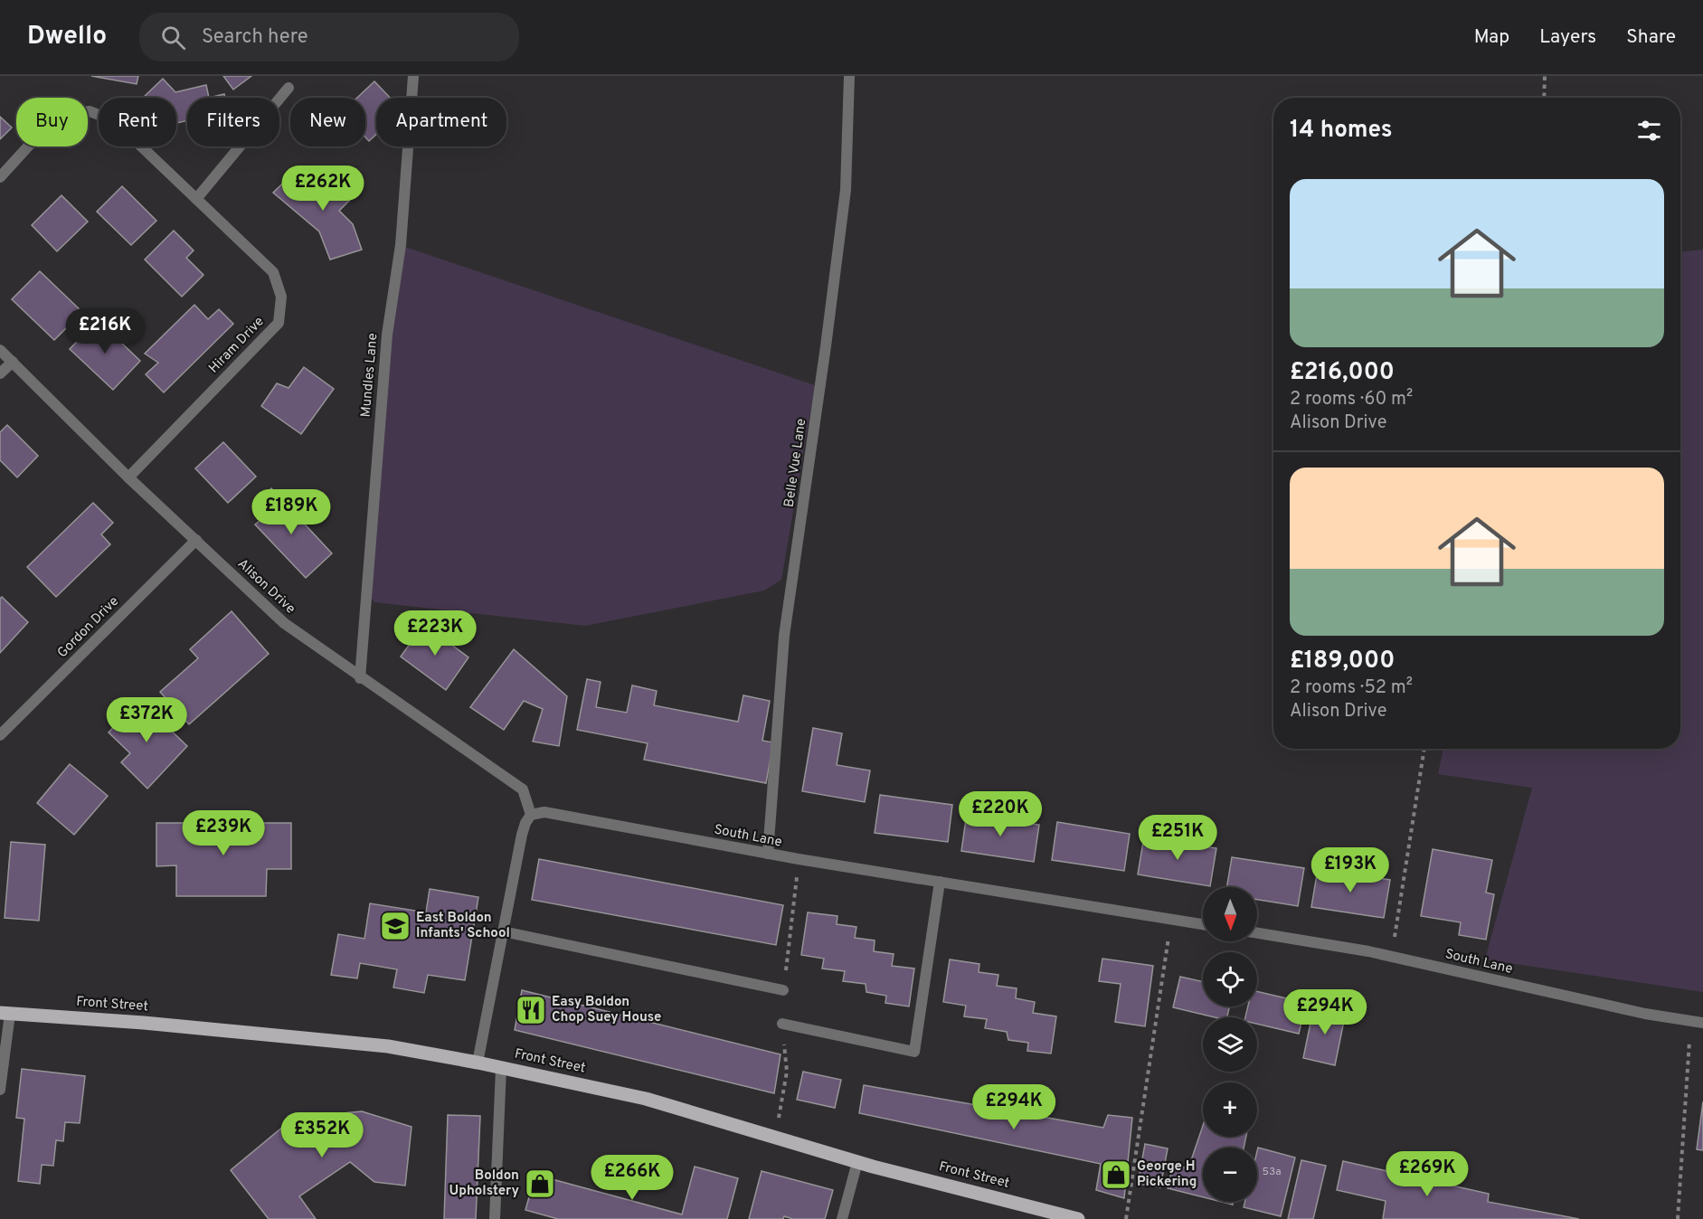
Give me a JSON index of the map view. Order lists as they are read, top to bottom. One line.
{"streets":{"main road":["Front Street"],"street":["Hiram Drive","Mundles Lane","Belle Vue Lane","Alison Drive","Gordon Drive","South Lane"]},"crossings":[["Hiram Drive","Alison Drive"],["Mundles Lane","Alison Drive"],["Belle Vue Lane","South Lane"],["Alison Drive","Gordon Drive"],["Alison Drive","South Lane"]],"places":{"school or university":["East Boldon Infants' School"],"restaurant":["Easy Boldon Chop Suey House"],"shop":["George H Pickering","Boldon Upholstery"]},"house_numbers":["53a"],"north":"bottom","page":{"header":"Dwello","search":"Search here","nav":["Map","Layers","Share"],"chip":["Buy","Rent","Filters","New","Apartment"],"heading":"14 homes","list":[{"name":"£216,000","note":"2 rooms · 60 m² · Alison Drive"},{"name":"£189,000","note":"2 rooms · 52 m² · Alison Drive"}],"price":["£262K","£216K","£189K","£223K","£372K","£220K","£239K","£251K","£193K","£294K","£294K","£352K","£269K","£266K"],"map_buttons":["+","−"]}}
